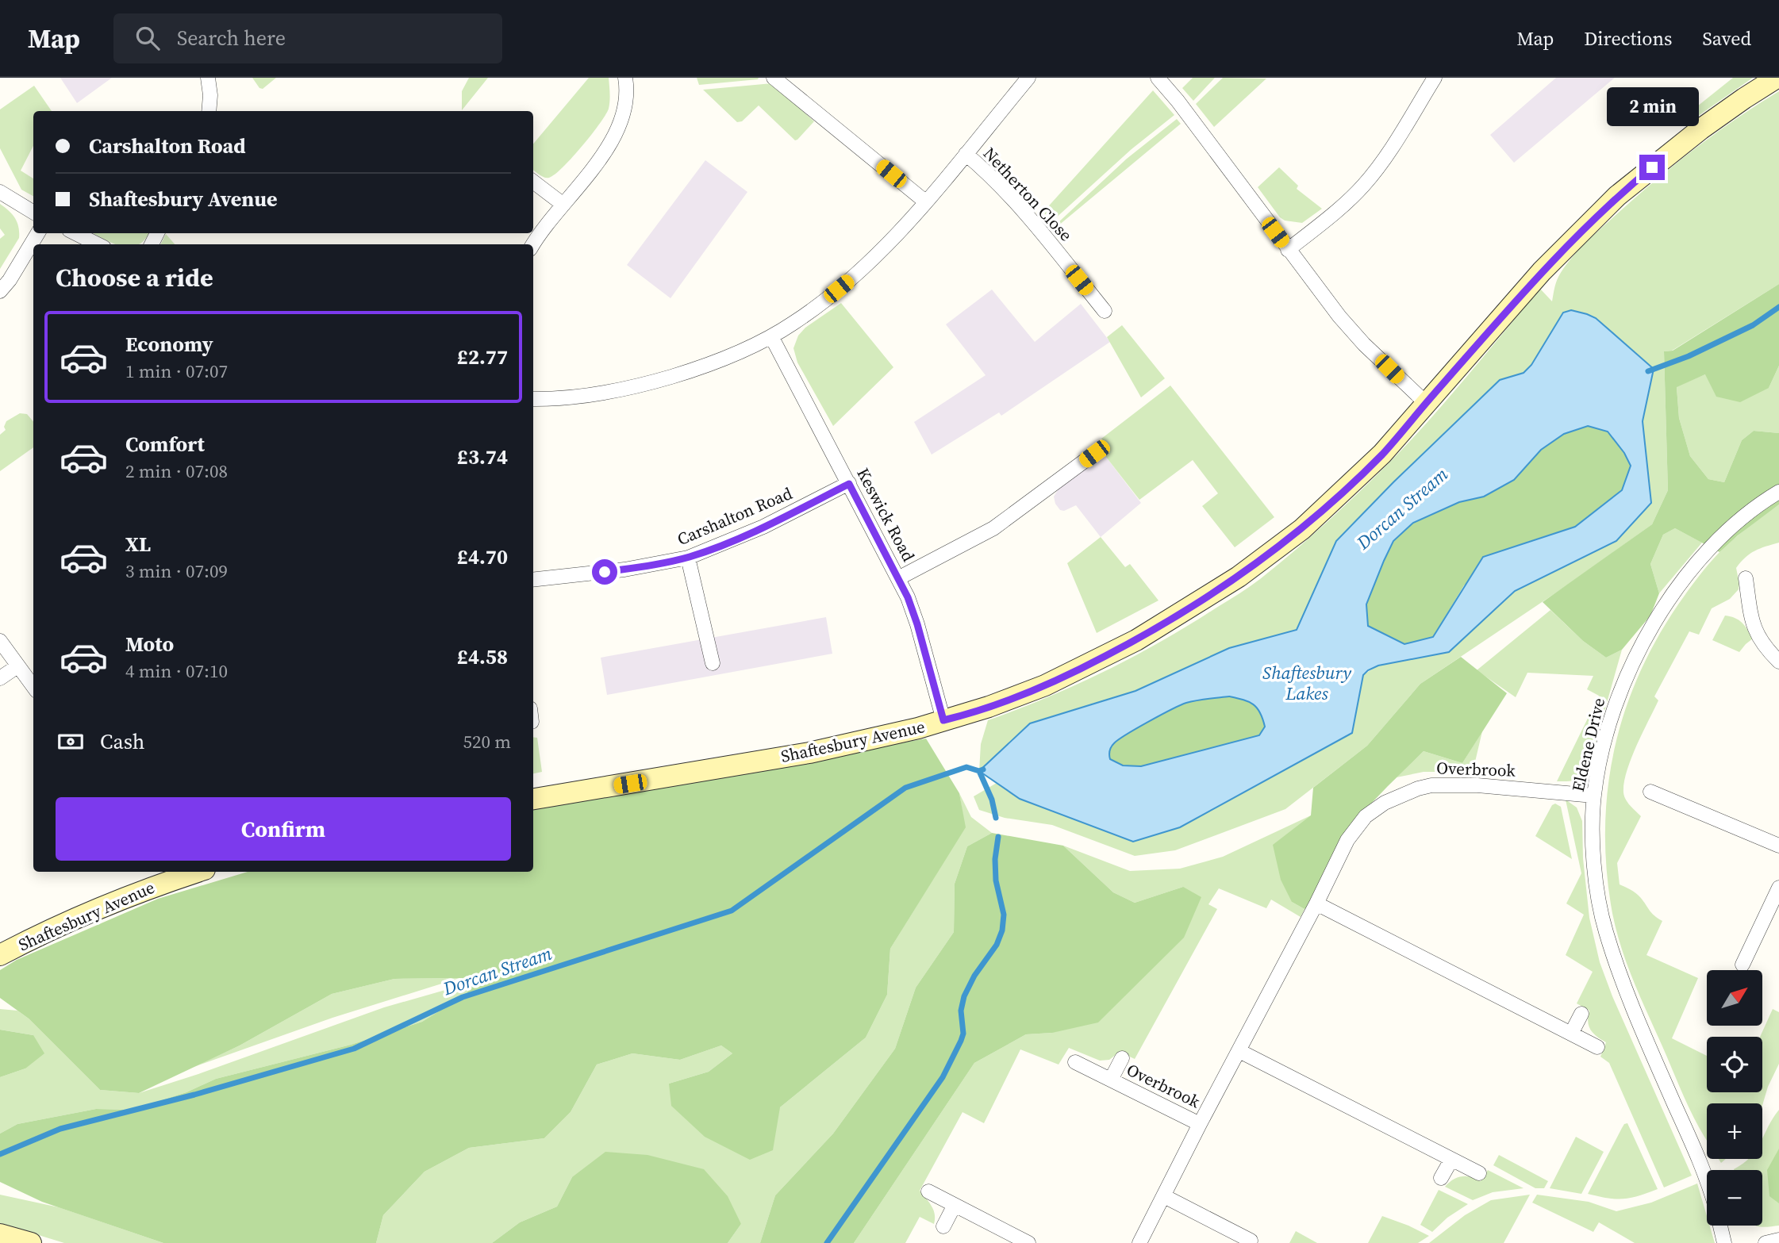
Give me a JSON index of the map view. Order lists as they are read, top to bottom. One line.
{"streets":{"street":["Netherton Close","Keswick Road","Carshalton Road","Shaftesbury Avenue","Eldene Drive","Overbrook"]},"crossings":[["Keswick Road","Carshalton Road"],["Keswick Road","Shaftesbury Avenue"],["Eldene Drive","Overbrook"]],"water":["Dorcan Stream","Shaftesbury Lakes"],"north":"top right","page":{"header":"Map","search":"Search here","nav":["Map","Directions","Saved"],"bubble":"2 min","banner":["Carshalton Road","Shaftesbury Avenue"],"heading":"Choose a ride","list":[{"name":"Economy","note":"1 min · 07:07","value":"£2.77"},{"name":"Comfort","note":"2 min · 07:08","value":"£3.74"},{"name":"XL","note":"3 min · 07:09","value":"£4.70"},{"name":"Moto","note":"4 min · 07:10","value":"£4.58"}],"pay":["Cash","520 m"],"buttons":"Confirm","map_buttons":["+","−"]}}
